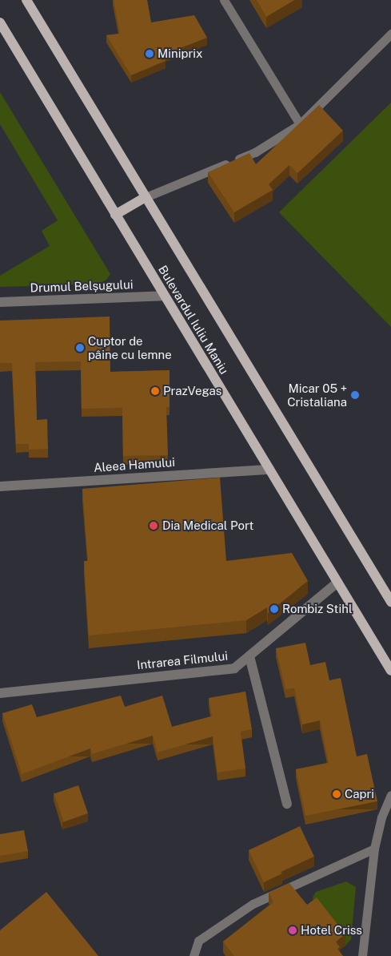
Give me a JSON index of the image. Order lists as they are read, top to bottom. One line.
{"streets":{"main road":["Bulevardul Iuliu Maniu"],"street":["Drumul Belșugului","Aleea Hamului","Intrarea Filmului"]},"crossings":[["Drumul Belșugului","Bulevardul Iuliu Maniu"],["Bulevardul Iuliu Maniu","Aleea Hamului"],["Bulevardul Iuliu Maniu","Intrarea Filmului"]],"places":["Miniprix","Cuptor de pâine cu lemne","PrazVegas","Micar 05 + Cristaliana","Dia Medical Port","Rombiz Stihl","Capri","Hotel Criss"]}
